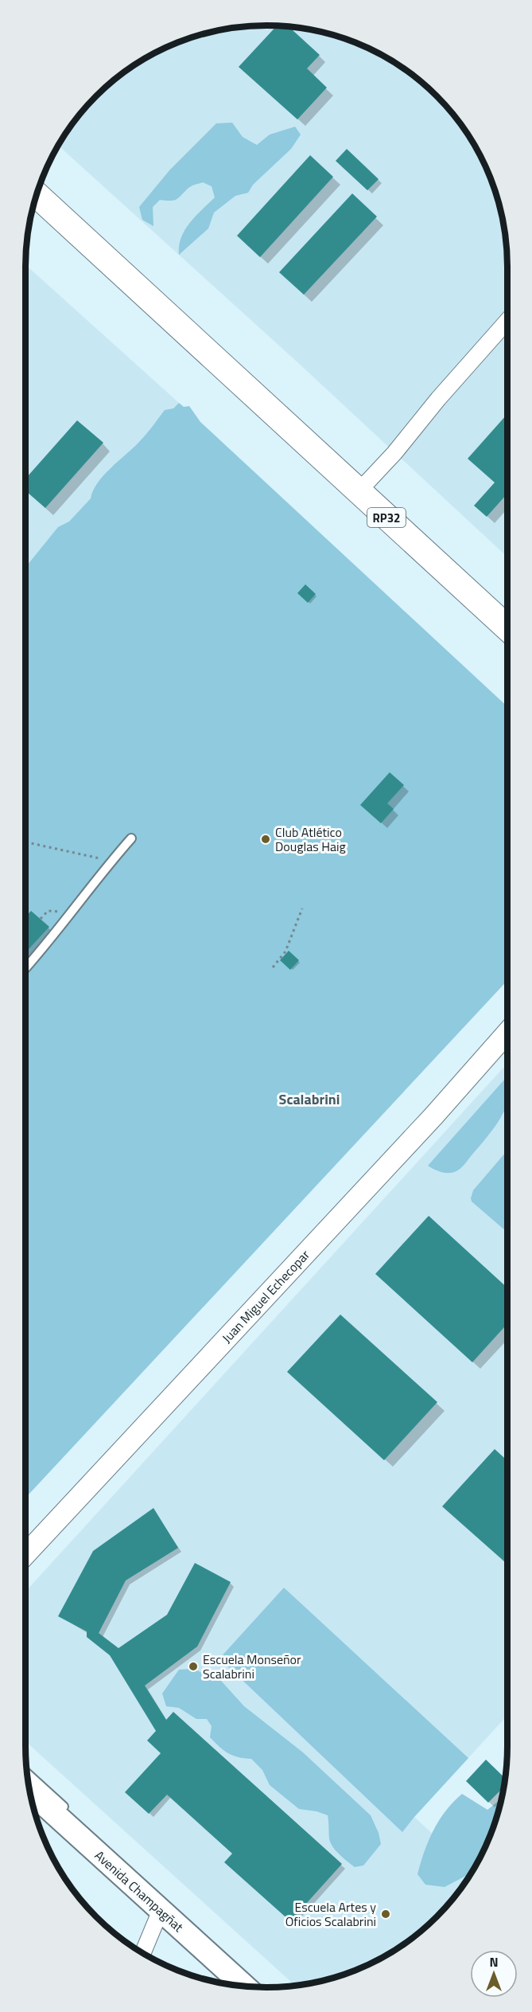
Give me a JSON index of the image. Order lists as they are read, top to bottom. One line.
{"streets":{"main road":["RP32","Avenida Champagñat"],"street":["Juan Miguel Echecopar"]},"districts":["Scalabrini"],"places":["Club Atlético Douglas Haig","Escuela Monseñor Scalabrini","Escuela Artes y Oficios Scalabrini"],"north":"top"}
